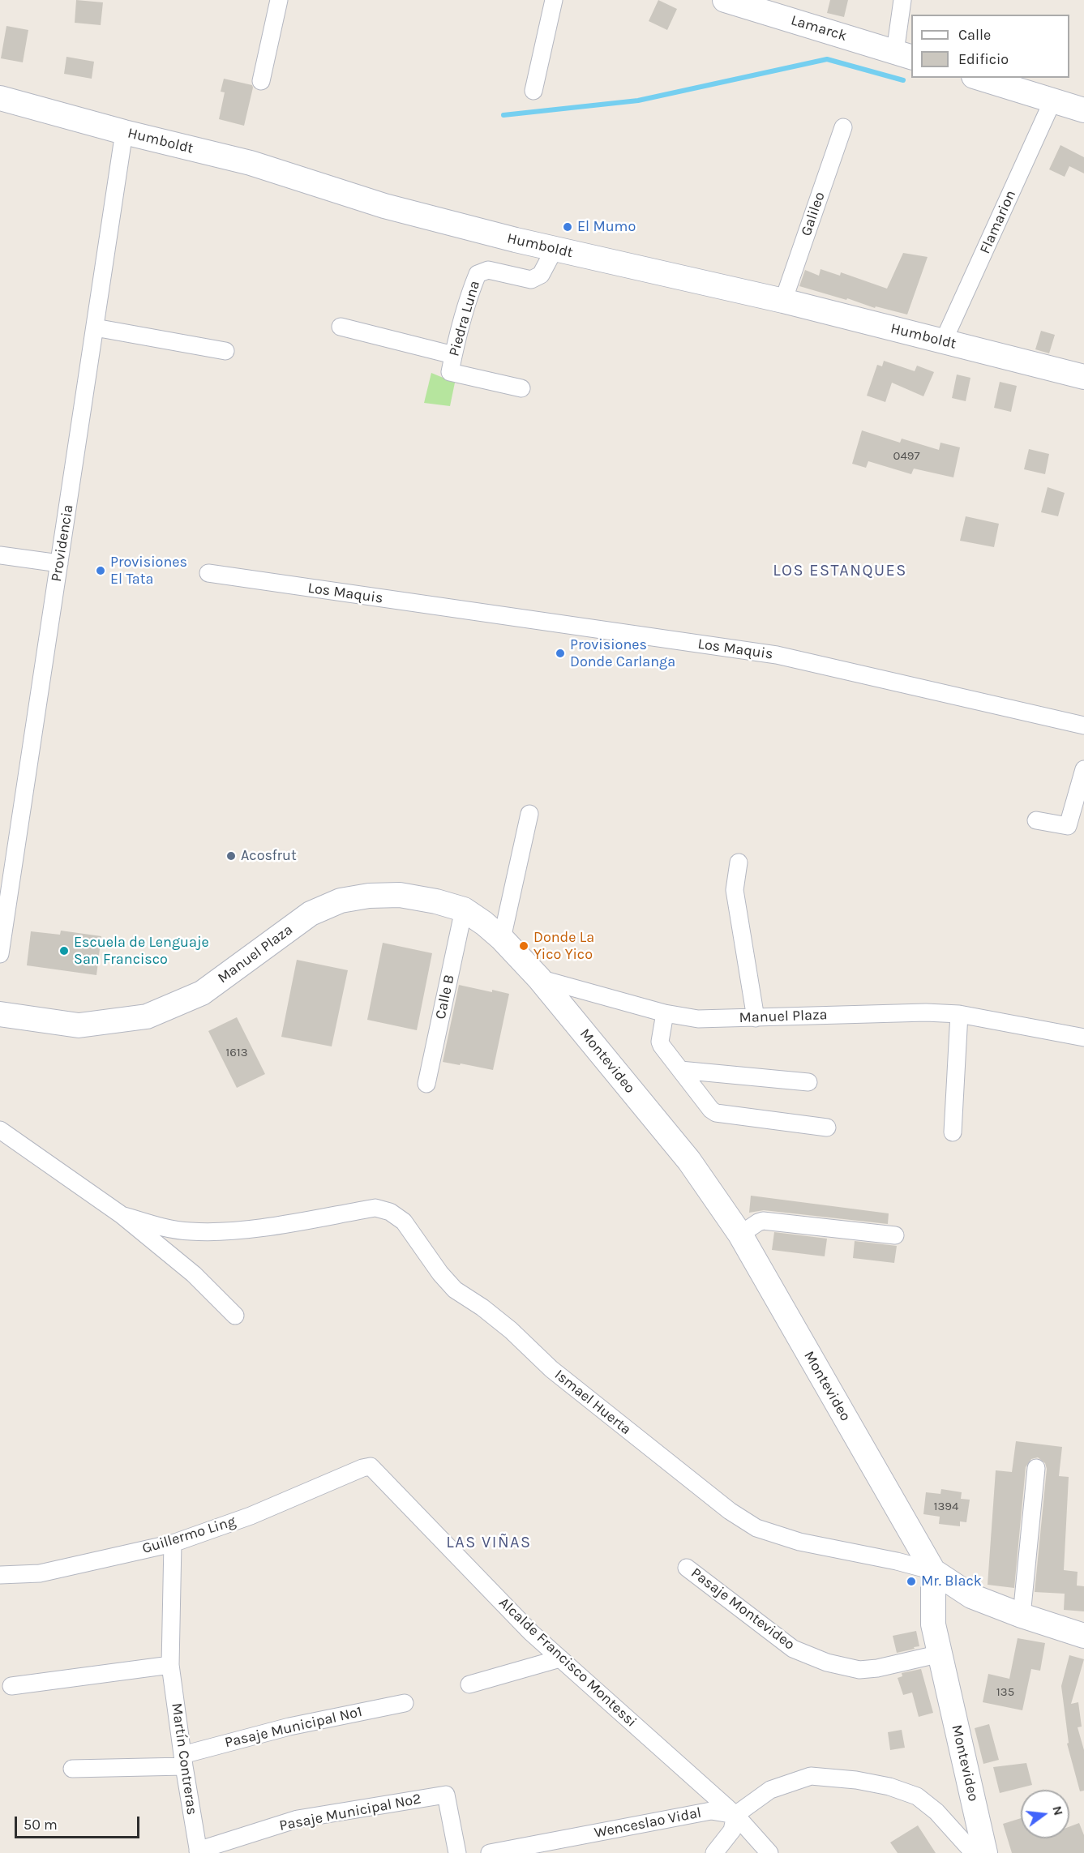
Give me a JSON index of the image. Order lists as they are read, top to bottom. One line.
{"streets":{"street":["Lamarck","Humboldt","Galileo","Flamarion","Piedra Luna","Providencia","Los Maquis","Manuel Plaza","Calle B","Montevideo","Ismael Huerta","Guillermo Ling","Pasaje Montevideo","Alcalde Francisco Montessi","Pasaje Municipal Nº1","Martín Contreras","Pasaje Municipal Nº2","Wenceslao Vidal"]},"crossings":[["Humboldt","Galileo"],["Humboldt","Flamarion"],["Humboldt","Piedra Luna"],["Humboldt","Providencia"],["Manuel Plaza","Calle B"],["Manuel Plaza","Montevideo"],["Montevideo","Ismael Huerta"],["Montevideo","Pasaje Montevideo"],["Guillermo Ling","Alcalde Francisco Montessi"],["Guillermo Ling","Martín Contreras"],["Alcalde Francisco Montessi","Wenceslao Vidal"],["Pasaje Municipal Nº1","Martín Contreras"],["Martín Contreras","Pasaje Municipal Nº2"]],"districts":["LOS ESTANQUES","LAS VIÑAS"],"places":["El Mumo","Provisiones El Tata","Provisiones Donde Carlanga","Acosfrut","Donde La Yico Yico","Escuela de Lenguaje San Francisco","Mr. Black"],"house_numbers":["0497","1613","1394","135"],"legend":["Calle","Edificio"],"scale_bar":"50 m","north":"right"}
